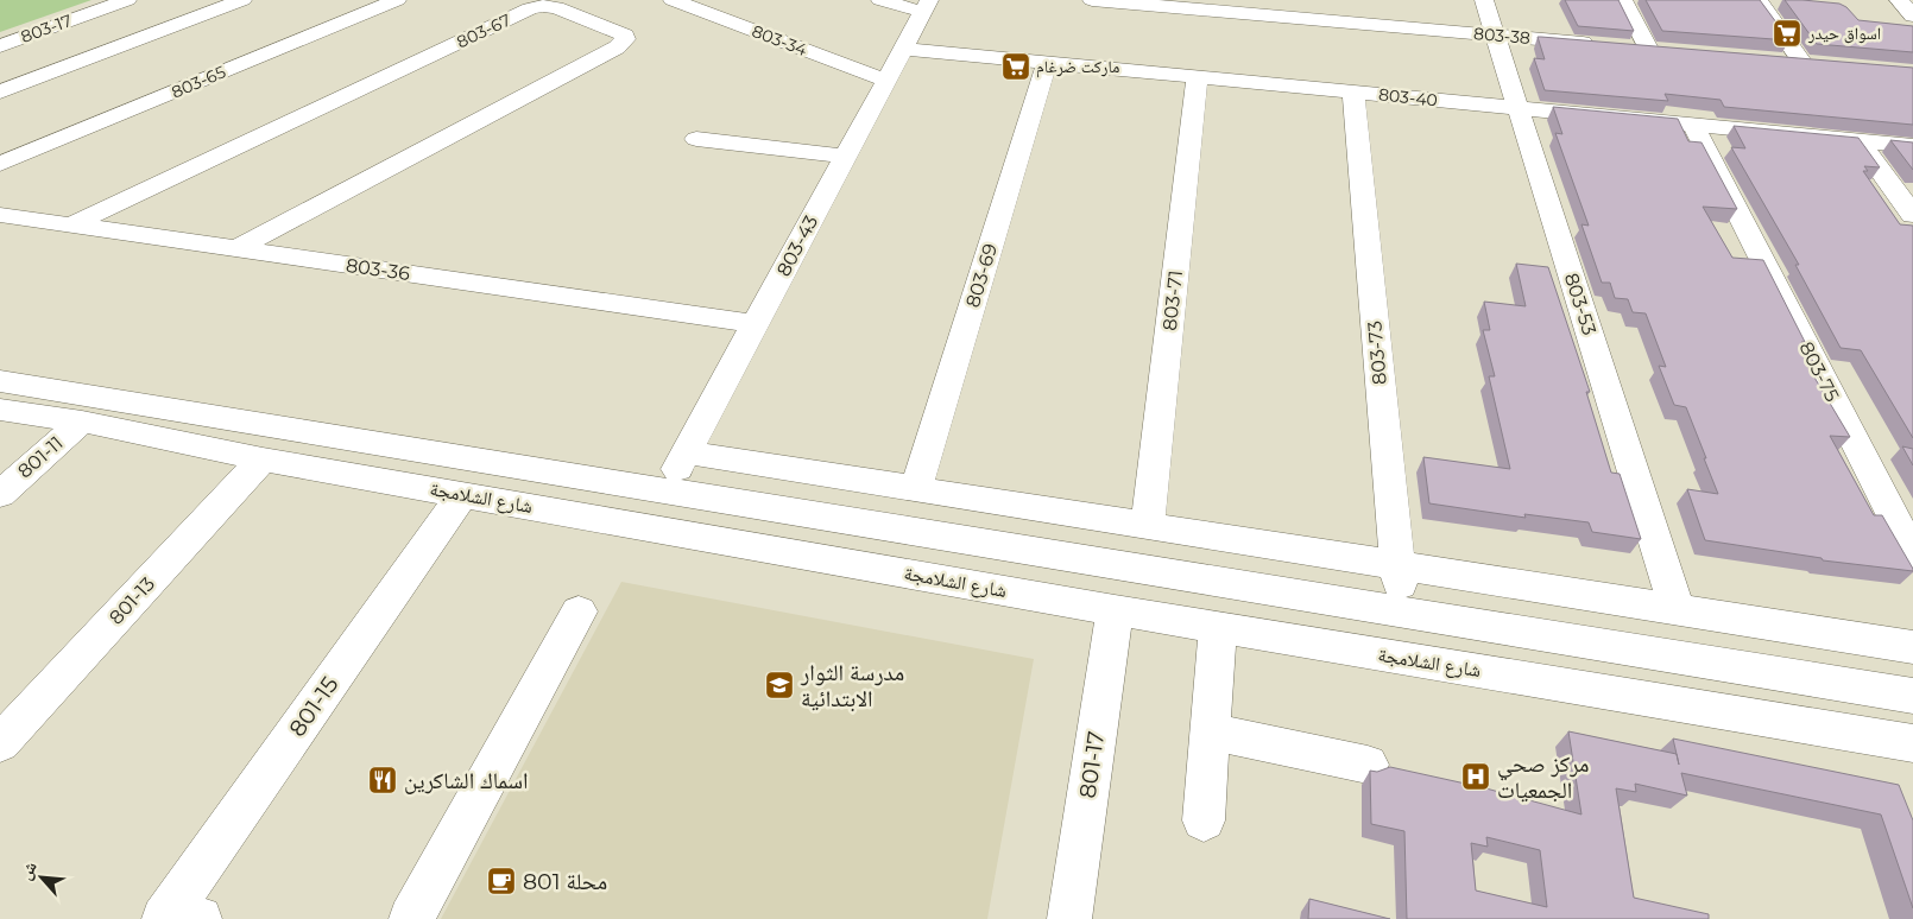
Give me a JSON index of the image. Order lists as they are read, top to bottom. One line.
{"streets":{"street":["803-17","803-67","803-38","803-34","803-65","803-40","803-43","803-36","803-69","803-71","803-53","803-73","803-75","801-11","شارع الشلامجة","801-13","801-15","801-17"]},"crossings":[["803-67","803-36"],["803-38","803-53"],["803-34","803-43"],["803-40","803-43"],["803-40","803-69"],["803-40","803-71"],["803-40","803-53"],["803-40","803-73"],["803-40","803-75"],["803-43","803-36"],["803-43","شارع الشلامجة"],["803-73","شارع الشلامجة"],["801-11","شارع الشلامجة"],["شارع الشلامجة","801-13"],["شارع الشلامجة","801-15"],["شارع الشلامجة","801-17"]],"places":{"supermarket":["اسواق حيدر","ماركت ضرغام"],"school or university":["مدرسة الثوار الابتدائية"],"hospital":["مركز صحي الجمعيات"],"restaurant":["اسماك الشاكرين"],"cafe":["محلة 801"]},"north":"top left"}
